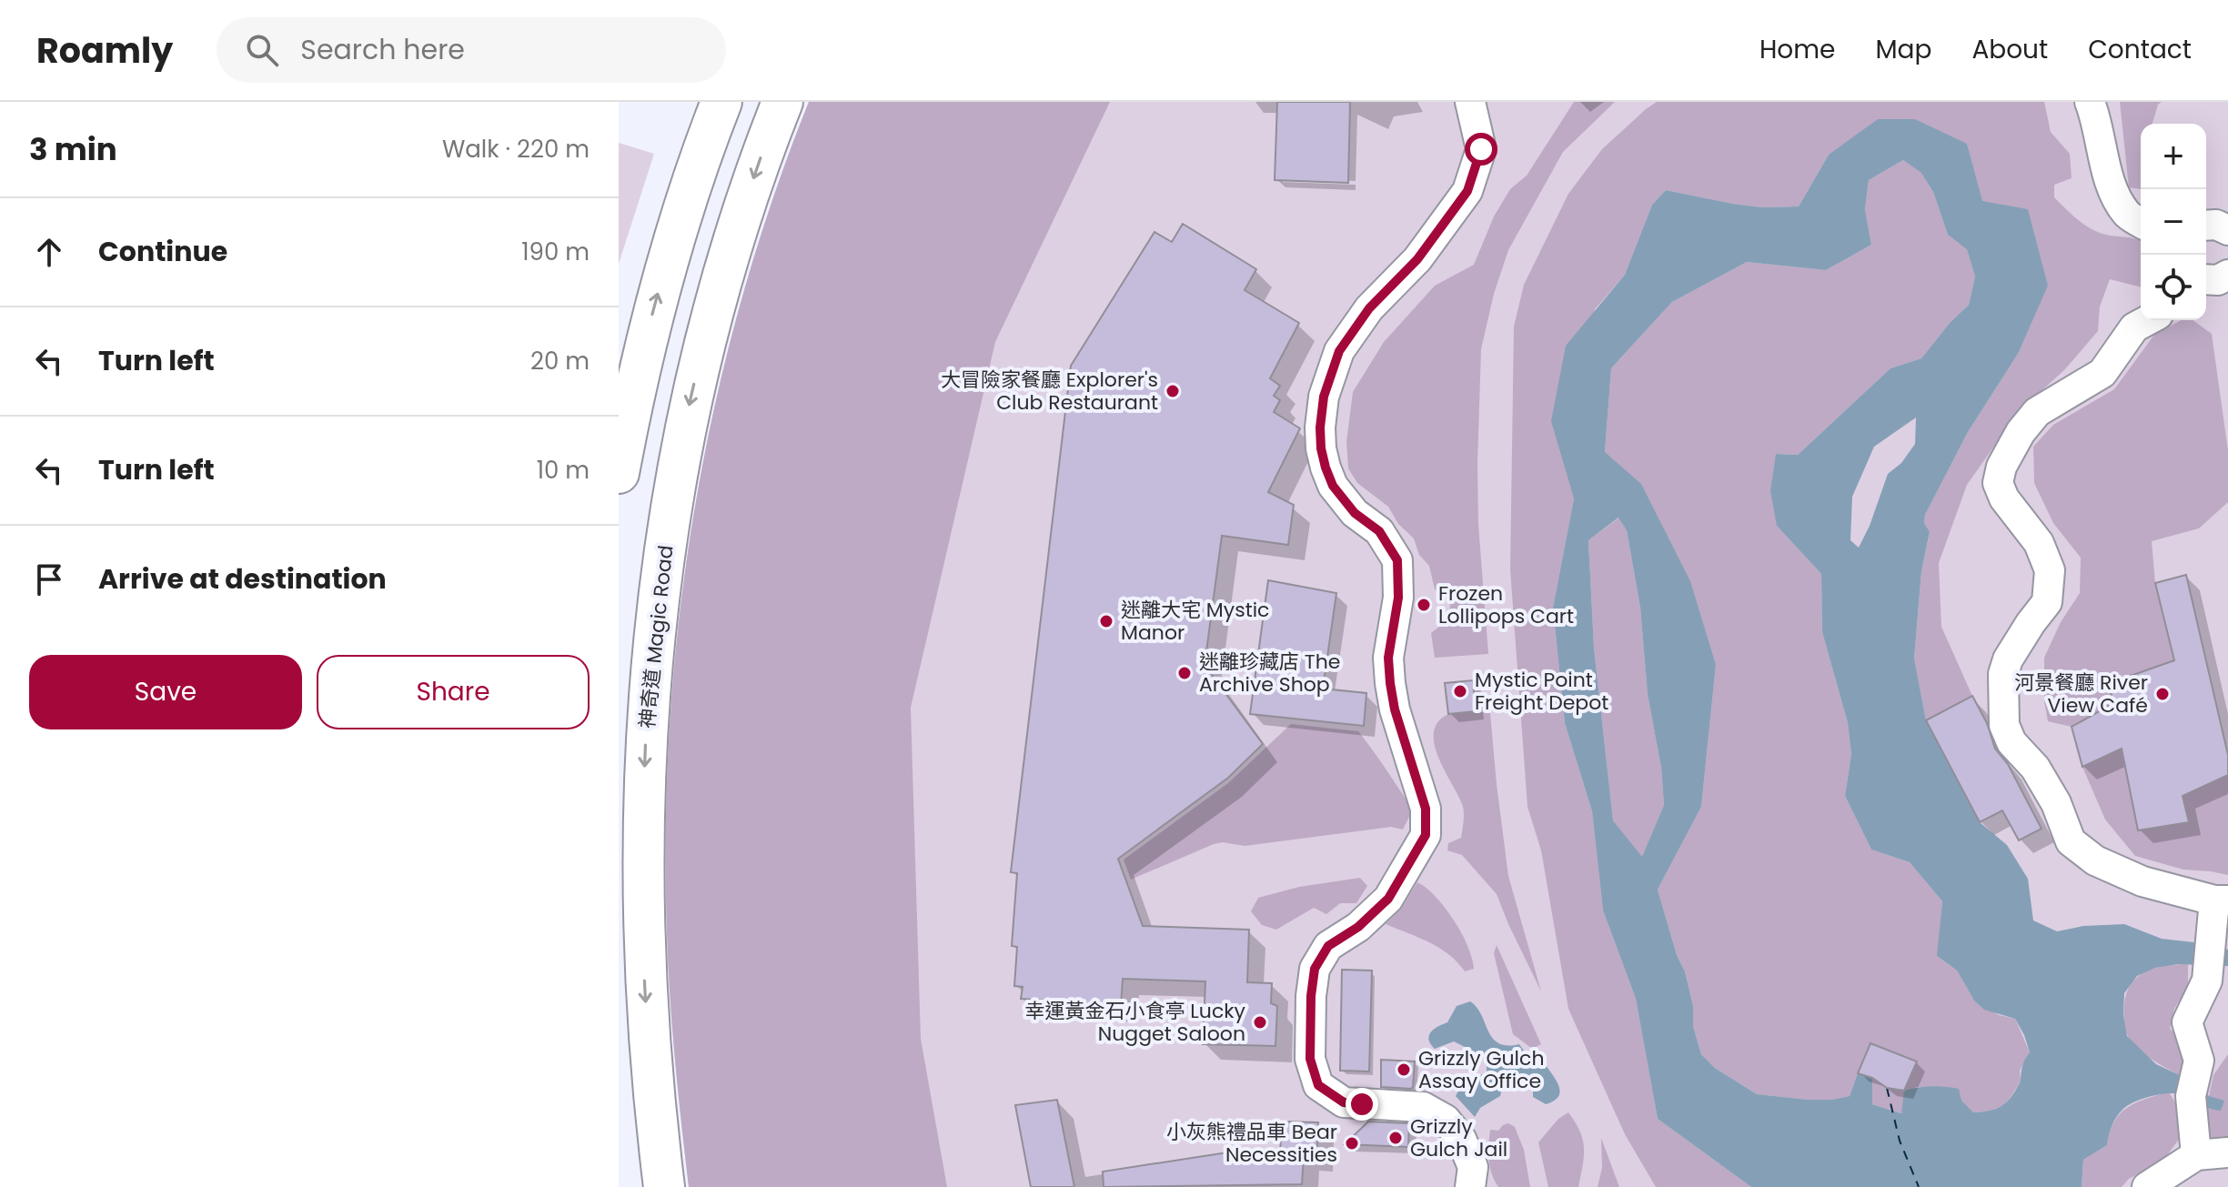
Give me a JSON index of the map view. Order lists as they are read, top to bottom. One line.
{"streets":{"street":["神奇道 Magic Road"]},"places":["大冒險家餐廳 Explorer's Club Restaurant","Frozen Lollipops Cart","迷離大宅 Mystic Manor","迷離珍藏店 The Archive Shop","Mystic Point Freight Depot","河景餐廳 River View Café","幸運黃金石小食亭 Lucky Nugget Saloon","Grizzly Gulch Assay Office","Grizzly Gulch Jail","小灰熊禮品車 Bear Necessities"],"page":{"header":"Roamly","search":"Search here","nav":["Home","Map","About","Contact"],"heading":["3 min","Walk · 220 m"],"map_buttons":["+","−"],"list":[["Continue","190 m"],["Turn left","20 m"],["Turn left","10 m"],"Arrive at destination"],"buttons":["Save","Share"]}}
